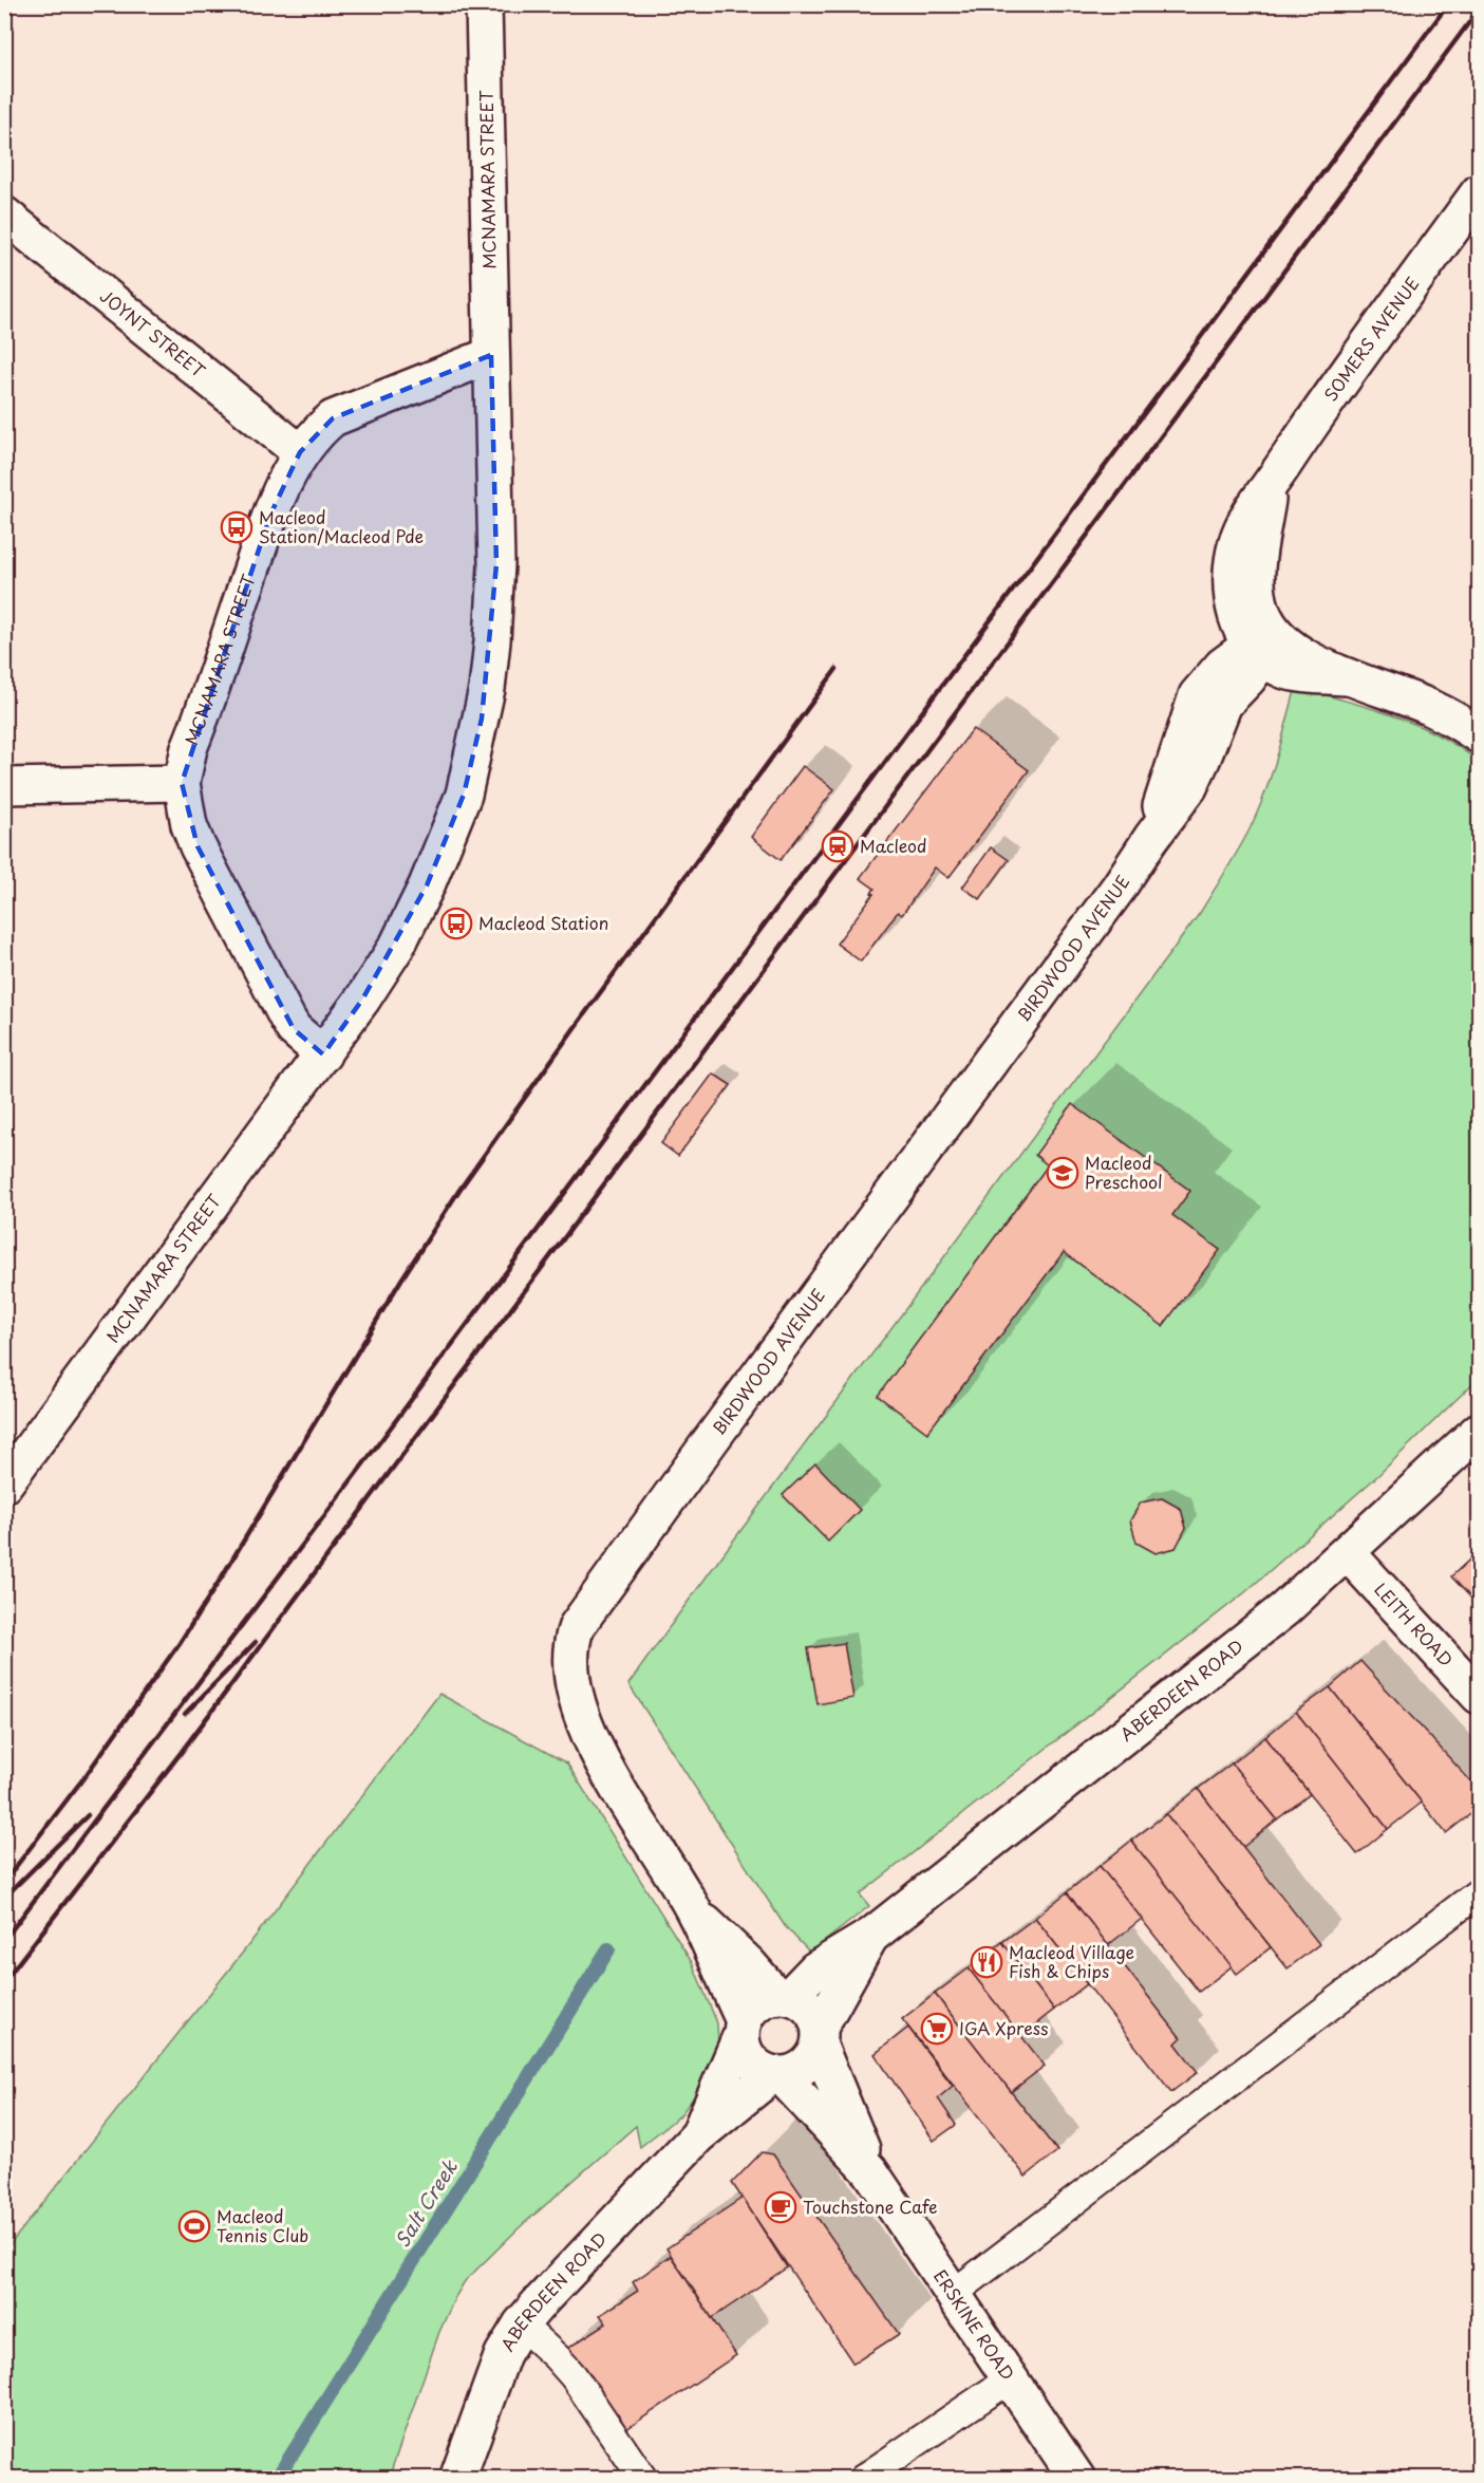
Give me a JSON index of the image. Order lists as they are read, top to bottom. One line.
{"streets":{"street":["MCNAMARA STREET","JOYNT STREET","SOMERS AVENUE","BIRDWOOD AVENUE","LEITH ROAD","ABERDEEN ROAD","ERSKINE ROAD"]},"crossings":[["MCNAMARA STREET","JOYNT STREET"],["SOMERS AVENUE","BIRDWOOD AVENUE"],["BIRDWOOD AVENUE","ABERDEEN ROAD"],["BIRDWOOD AVENUE","ERSKINE ROAD"],["LEITH ROAD","ABERDEEN ROAD"],["ABERDEEN ROAD","ERSKINE ROAD"]],"water":["Salt Creek"],"places":{"bus stop":["Macleod Station/Macleod Pde","Macleod Station"],"station":["Macleod"],"school or university":["Macleod Preschool"],"restaurant":["Macleod Village Fish & Chips"],"supermarket":["IGA Xpress"],"cafe":["Touchstone Cafe"],"sports":["Macleod Tennis Club"]}}
